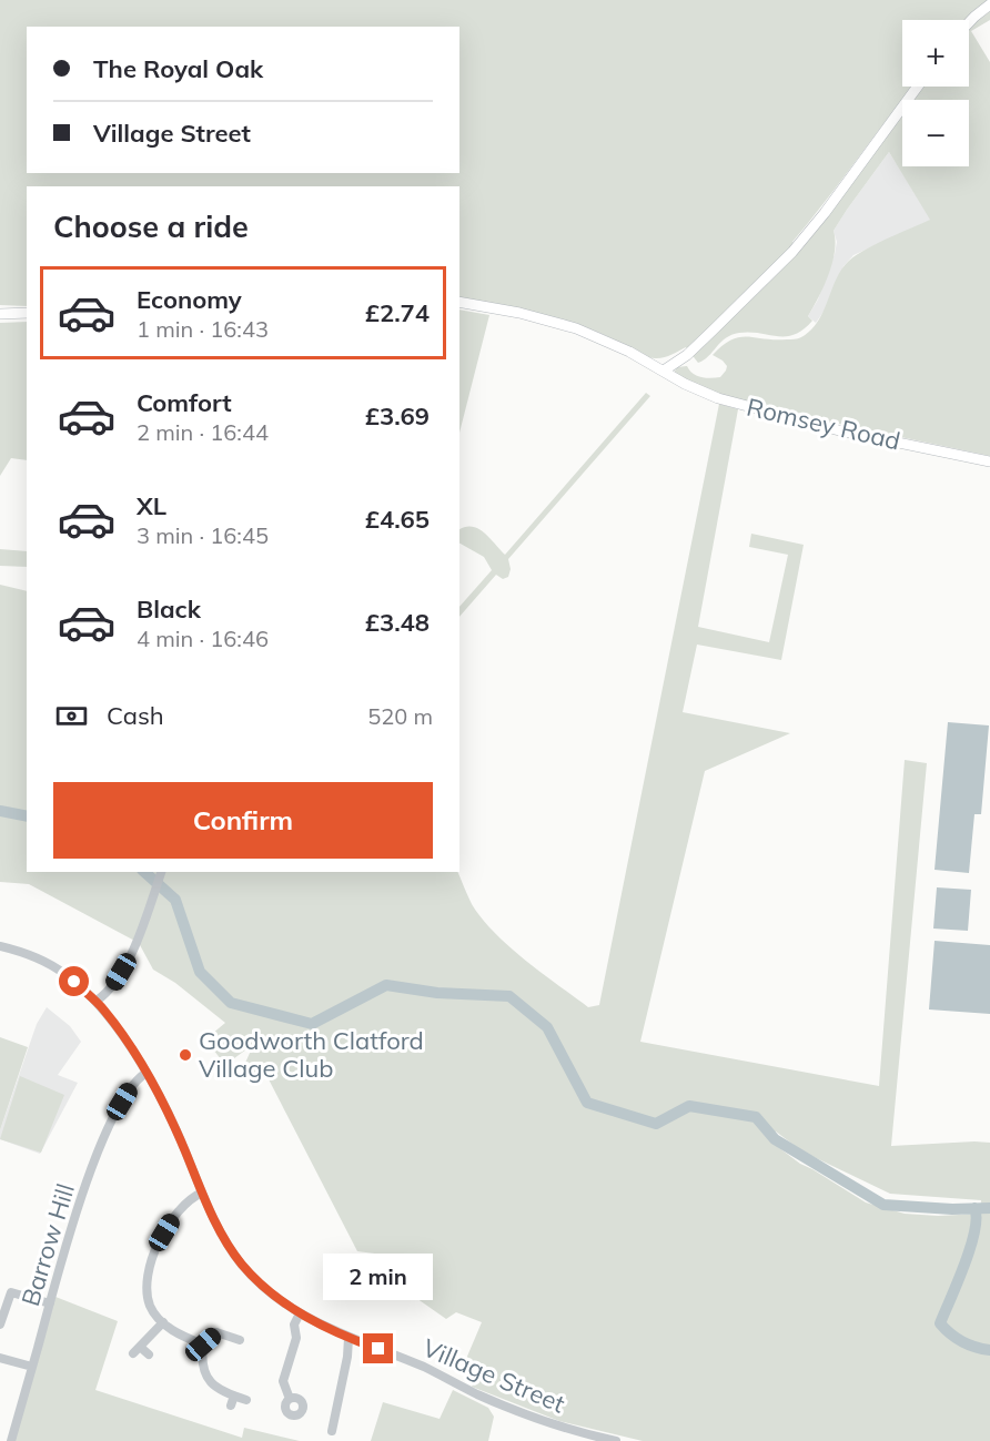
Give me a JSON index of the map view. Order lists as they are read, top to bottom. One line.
{"streets":{"main road":["Romsey Road"],"street":["Barrow Hill","Village Street"]},"crossings":[["Barrow Hill","Village Street"]],"places":["Goodworth Clatford Village Club"],"page":{"map_buttons":["+","−"],"banner":["The Royal Oak","Village Street"],"heading":"Choose a ride","list":[{"name":"Economy","note":"1 min · 16:43","value":"£2.74"},{"name":"Comfort","note":"2 min · 16:44","value":"£3.69"},{"name":"XL","note":"3 min · 16:45","value":"£4.65"},{"name":"Black","note":"4 min · 16:46","value":"£3.48"}],"pay":["Cash","520 m"],"buttons":"Confirm","bubble":"2 min"}}
